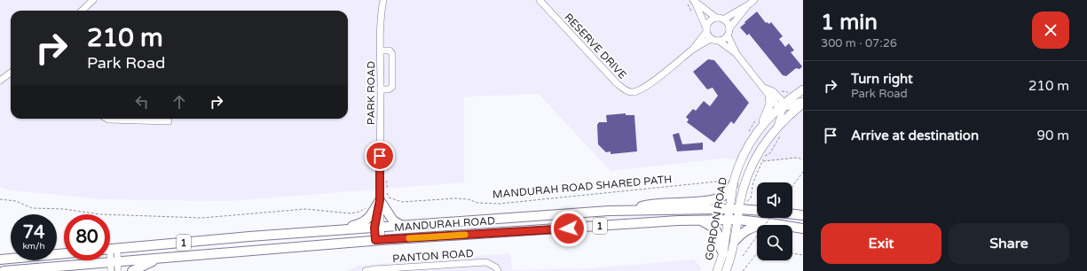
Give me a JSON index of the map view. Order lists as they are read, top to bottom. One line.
{"streets":{"highway":["MANDURAH ROAD","1"],"main road":["GORDON ROAD"],"street":["RESERVE DRIVE","PARK ROAD","PANTON ROAD"],"path":["MANDURAH ROAD SHARED PATH"]},"crossings":[["PARK ROAD","MANDURAH ROAD SHARED PATH"],["PARK ROAD","MANDURAH ROAD"],["MANDURAH ROAD SHARED PATH","GORDON ROAD"],["GORDON ROAD","MANDURAH ROAD"]],"page":{"heading":["1 min","300 m · 07:26"],"turn":["210 m","Park Road"],"list":[{"name":"Turn right","note":"Park Road","value":"210 m"},{"name":"Arrive at destination","value":"90 m"}],"speed":"74 km/h","limit":"80","buttons":["Exit","Share"]}}
